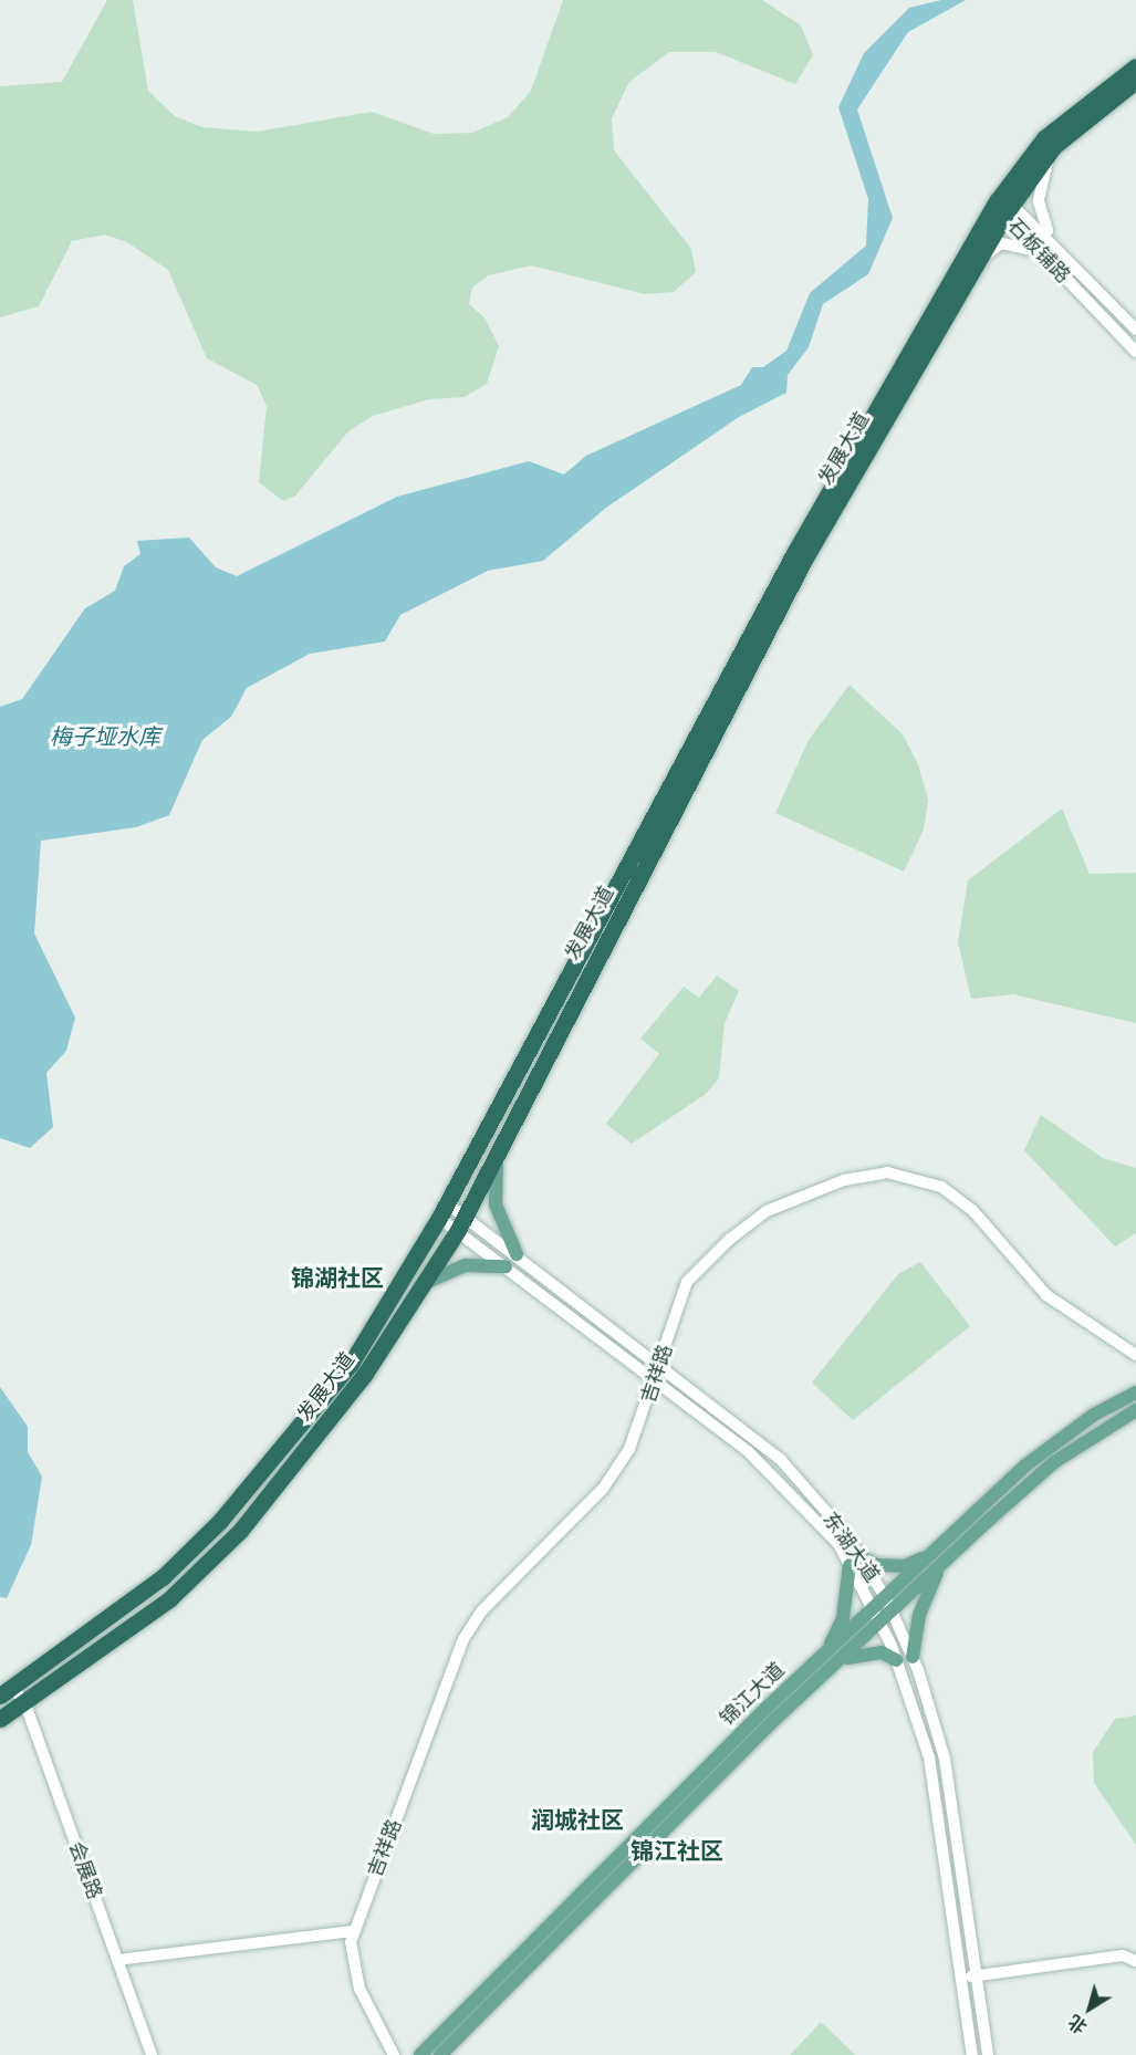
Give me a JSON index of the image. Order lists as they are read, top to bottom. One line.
{"streets":{"highway":["发展大道"],"main road":["石板铺路","吉祥路","东湖大道","锦江大道","会展路"]},"crossings":[["石板铺路","发展大道"],["发展大道","东湖大道"],["发展大道","会展路"],["吉祥路","东湖大道"],["东湖大道","锦江大道"]],"districts":["锦湖社区","润城社区","锦江社区"],"water":["梅子垭水库"],"north":"bottom left"}
